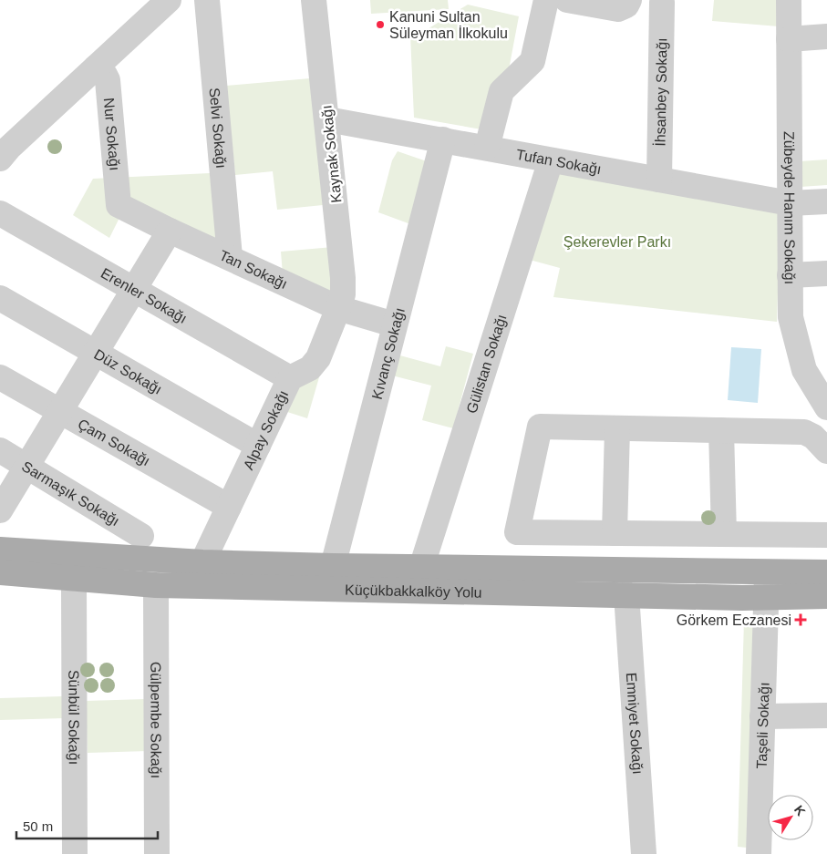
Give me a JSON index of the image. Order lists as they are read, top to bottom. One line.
{"streets":{"main road":["Küçükbakkalköy Yolu"],"street":["İhsanbey Sokağı","Selvi Sokağı","Nur Sokağı","Kaynak Sokağı","Tufan Sokağı","Zübeyde Hanım Sokağı","Tan Sokağı","Erenler Sokağı","Kıvanç Sokağı","Gülistan Sokağı","Düz Sokağı","Alpay Sokağı","Çam Sokağı","Sarmaşık Sokağı","Sünbül Sokağı","Gülpembe Sokağı","Emniyet Sokağı","Taşeli Sokağı"]},"crossings":[["İhsanbey Sokağı","Tufan Sokağı"],["Selvi Sokağı","Tan Sokağı"],["Nur Sokağı","Tan Sokağı"],["Kaynak Sokağı","Tufan Sokağı"],["Kaynak Sokağı","Tan Sokağı"],["Kaynak Sokağı","Alpay Sokağı"],["Tufan Sokağı","Zübeyde Hanım Sokağı"],["Tufan Sokağı","Kıvanç Sokağı"],["Tufan Sokağı","Gülistan Sokağı"],["Tan Sokağı","Kıvanç Sokağı"],["Tan Sokağı","Alpay Sokağı"],["Erenler Sokağı","Alpay Sokağı"],["Kıvanç Sokağı","Küçükbakkalköy Yolu"],["Gülistan Sokağı","Küçükbakkalköy Yolu"],["Düz Sokağı","Alpay Sokağı"],["Alpay Sokağı","Çam Sokağı"],["Alpay Sokağı","Küçükbakkalköy Yolu"],["Küçükbakkalköy Yolu","Sünbül Sokağı"],["Küçükbakkalköy Yolu","Gülpembe Sokağı"],["Küçükbakkalköy Yolu","Emniyet Sokağı"],["Küçükbakkalköy Yolu","Taşeli Sokağı"]],"parks":["Şekerevler Parkı"],"places":{"other":["Kanuni Sultan Süleyman İlkokulu"],"health":["Görkem Eczanesi"]},"scale_bar":"50 m","north":"top right"}
